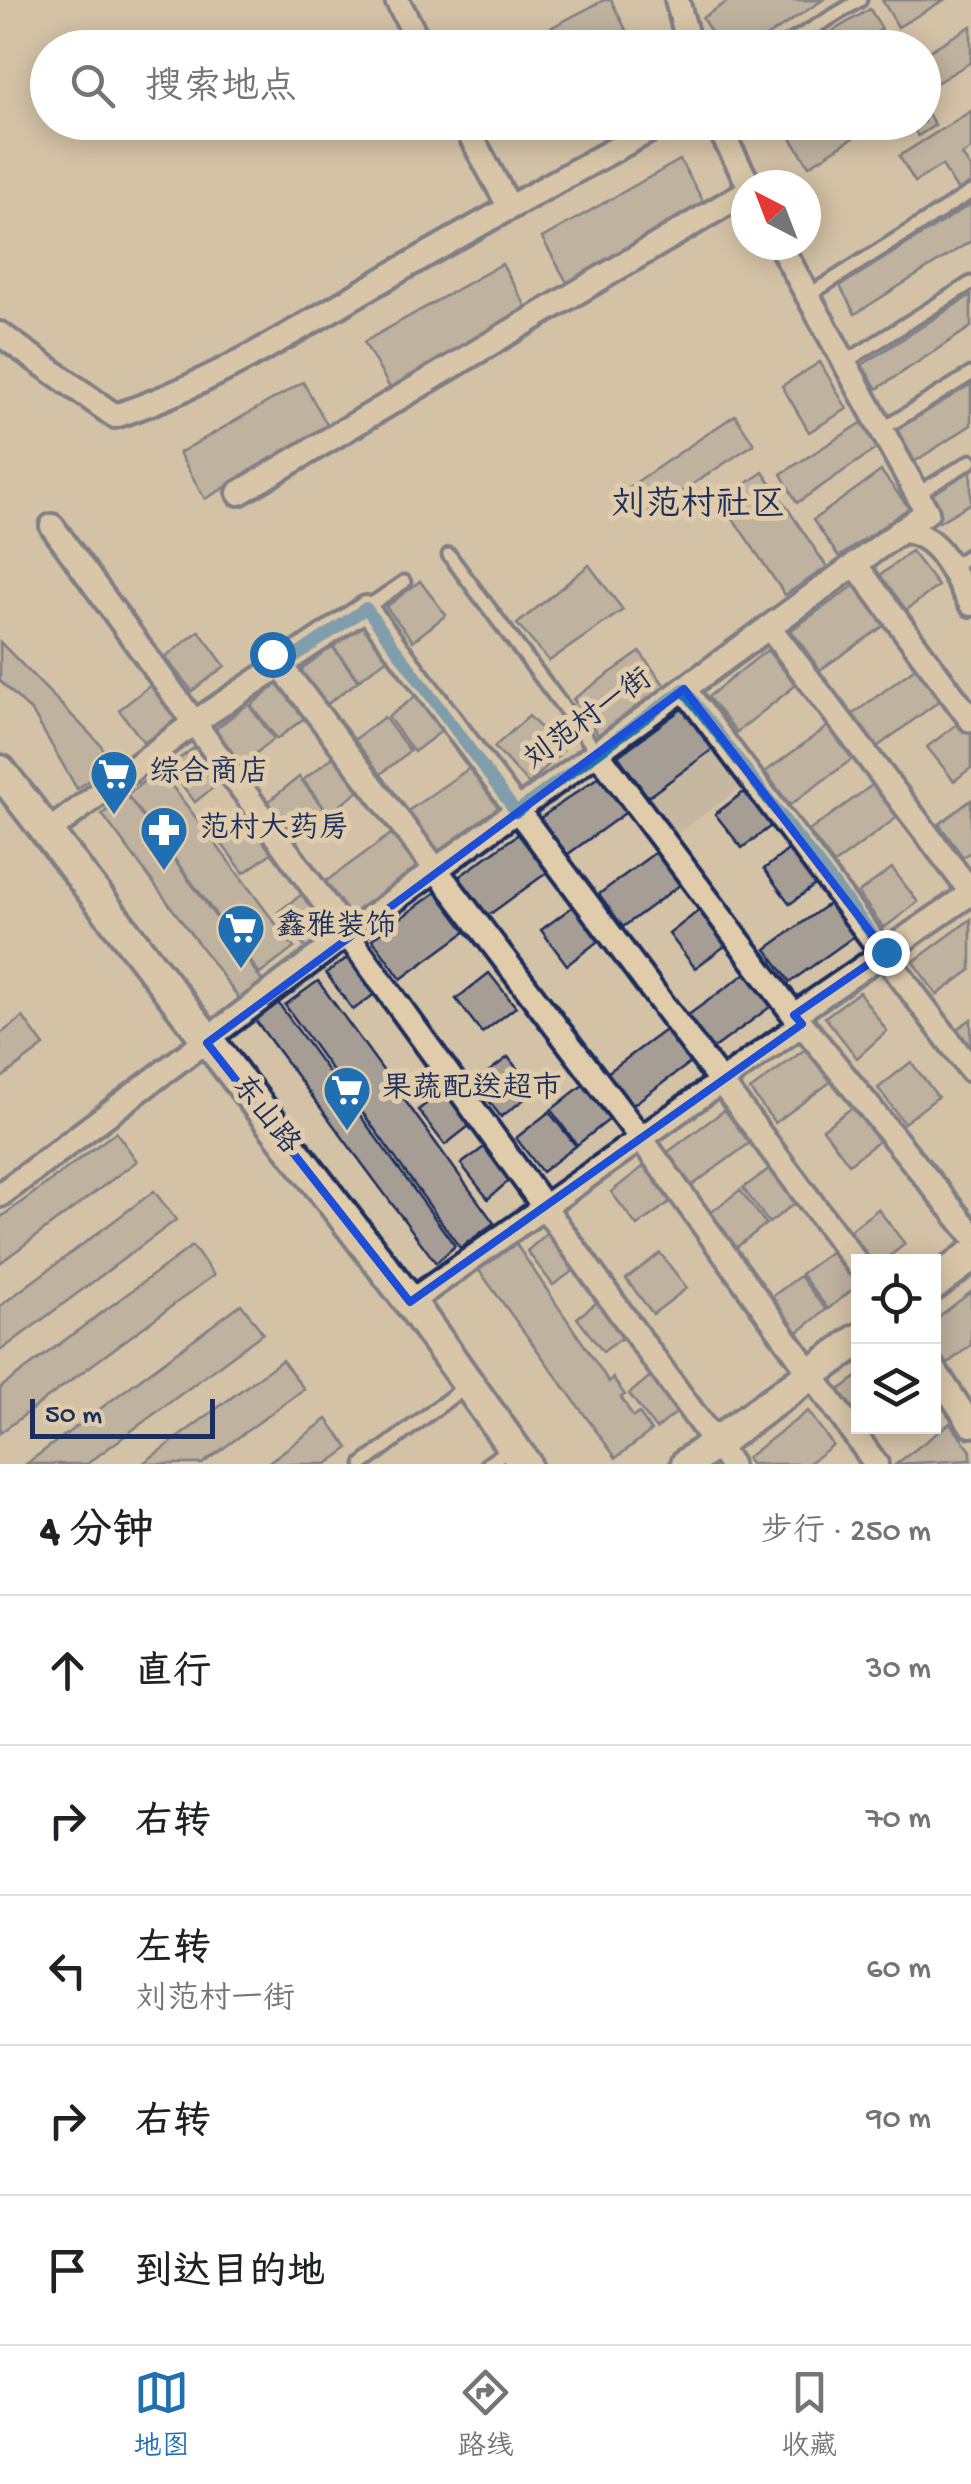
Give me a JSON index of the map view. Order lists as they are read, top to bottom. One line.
{"streets":{"street":["刘范村一街","东山路"]},"crossings":[["刘范村一街","东山路"]],"districts":["刘范村社区"],"places":{"supermarket":["综合商店","鑫雅装饰","果蔬配送超市"],"pharmacy":["范村大药房"]},"scale_bar":"50 m","north":"top left","page":{"search":"搜索地点","scale":"50 m","heading":["4 分钟","步行 · 250 m"],"list":[["直行","30 m"],["右转","70 m"],["左转","刘范村一街","60 m"],["右转","90 m"],"到达目的地"],"nav":["地图","路线","收藏"]}}
